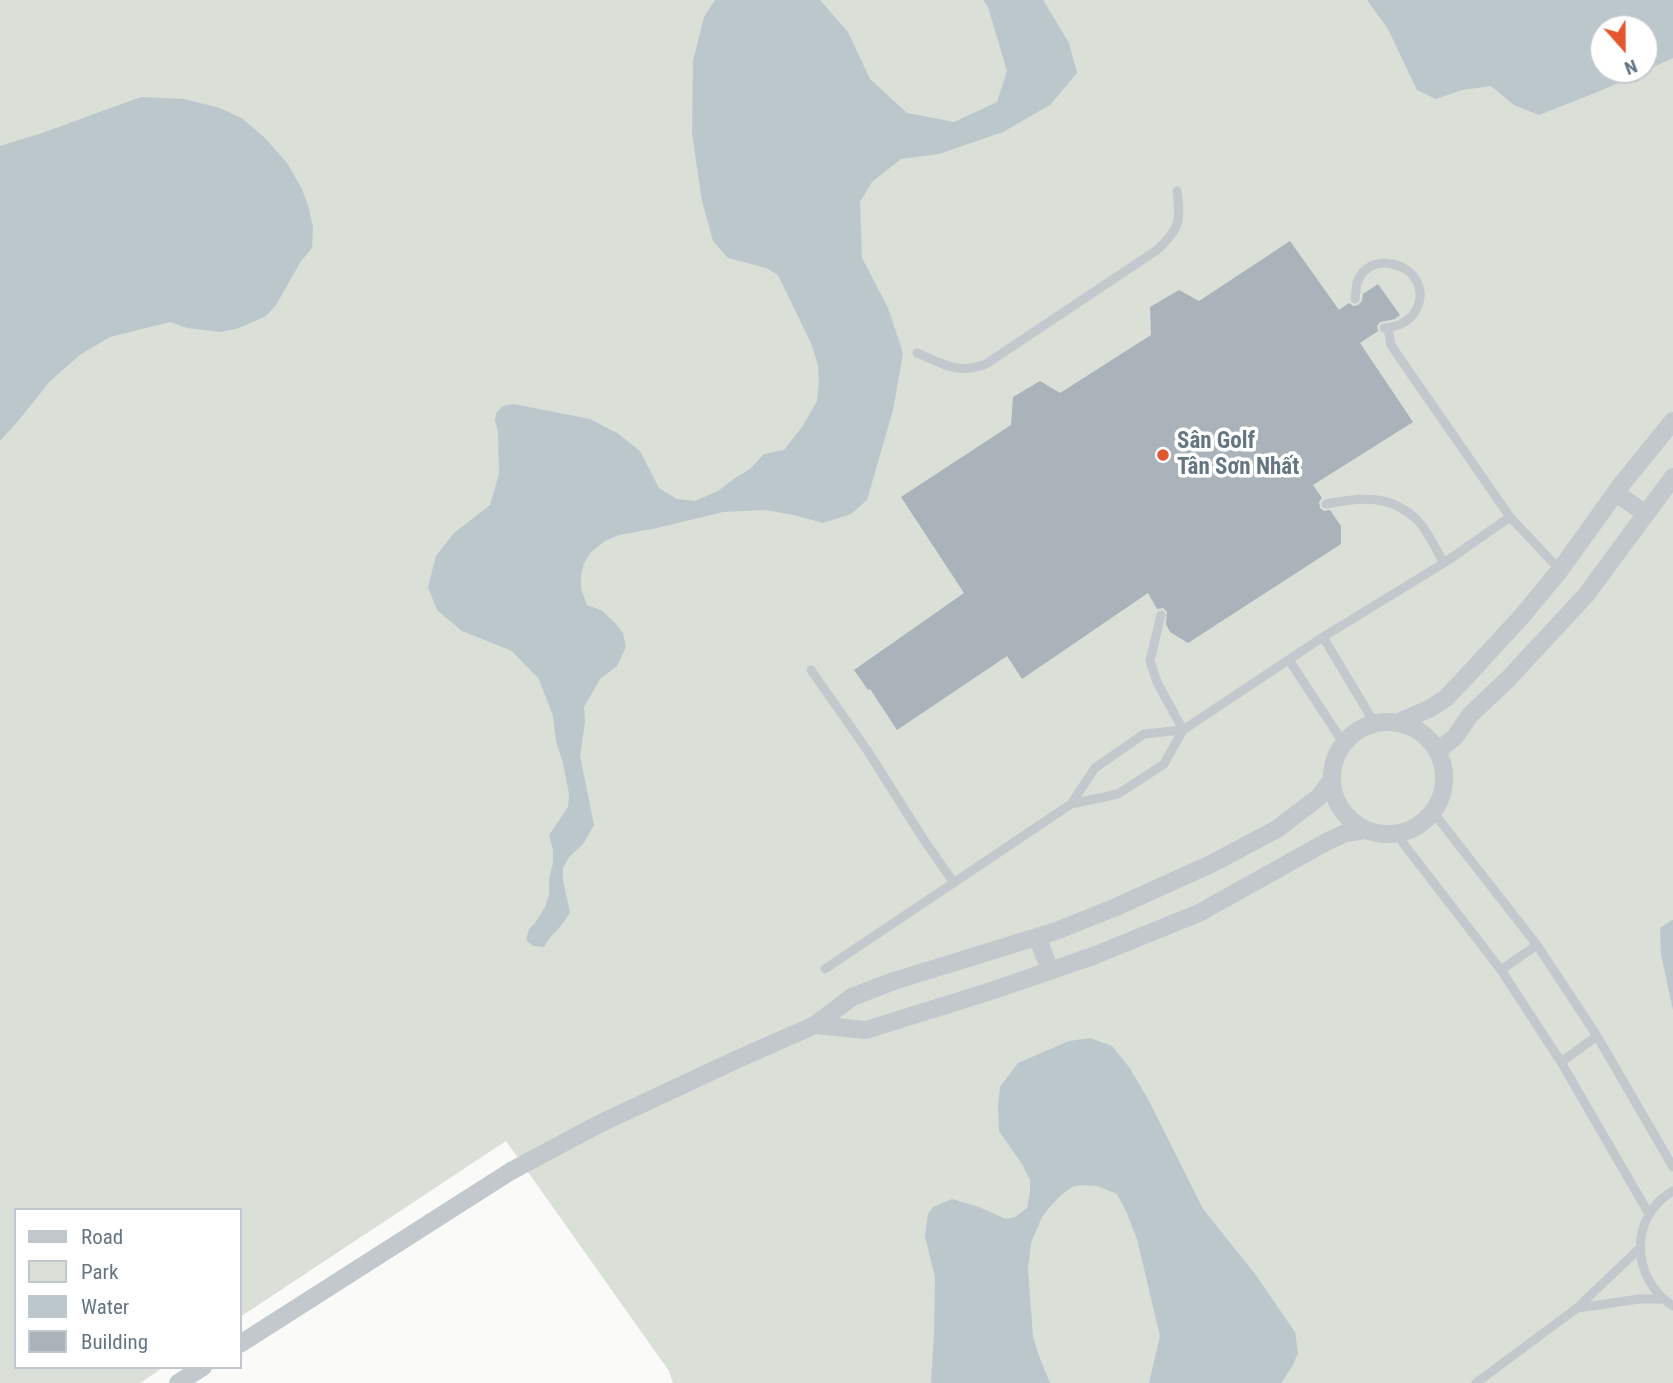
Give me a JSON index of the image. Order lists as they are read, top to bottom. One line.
{"places":["Sân Golf Tân Sơn Nhất"],"legend":["Road","Park","Water","Building"],"north":"bottom"}
